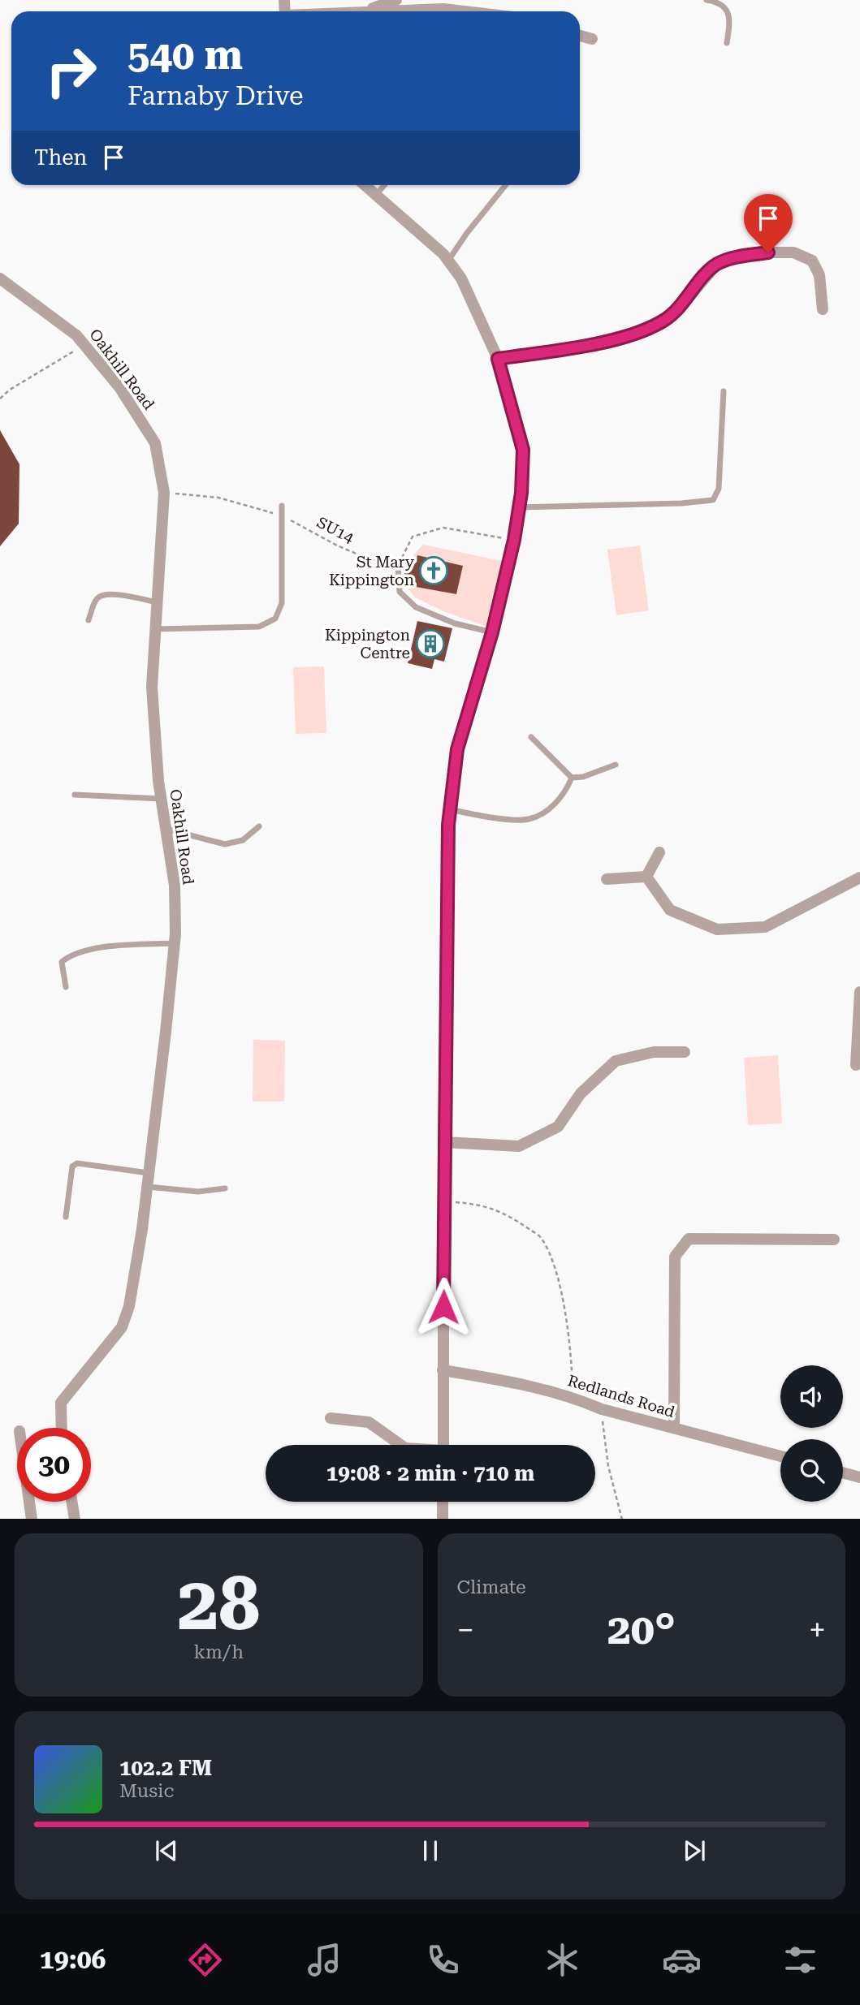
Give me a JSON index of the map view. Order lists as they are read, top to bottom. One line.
{"streets":{"street":["Oakhill Road","Redlands Road"],"path":["SU14"]},"crossings":[["Oakhill Road","SU14"]],"places":{"church":["St Mary Kippington"],"building":["Kippington Centre"]},"page":{"turn":["540 m","Farnaby Drive"],"then":"Then","limit":"30","trip":"19:08 · 2 min · 710 m","tile":[["28","km/h"],"Climate"],"heat":["−","20°","+"],"song":["102.2 FM","Music"],"tabs":"19:06"}}
